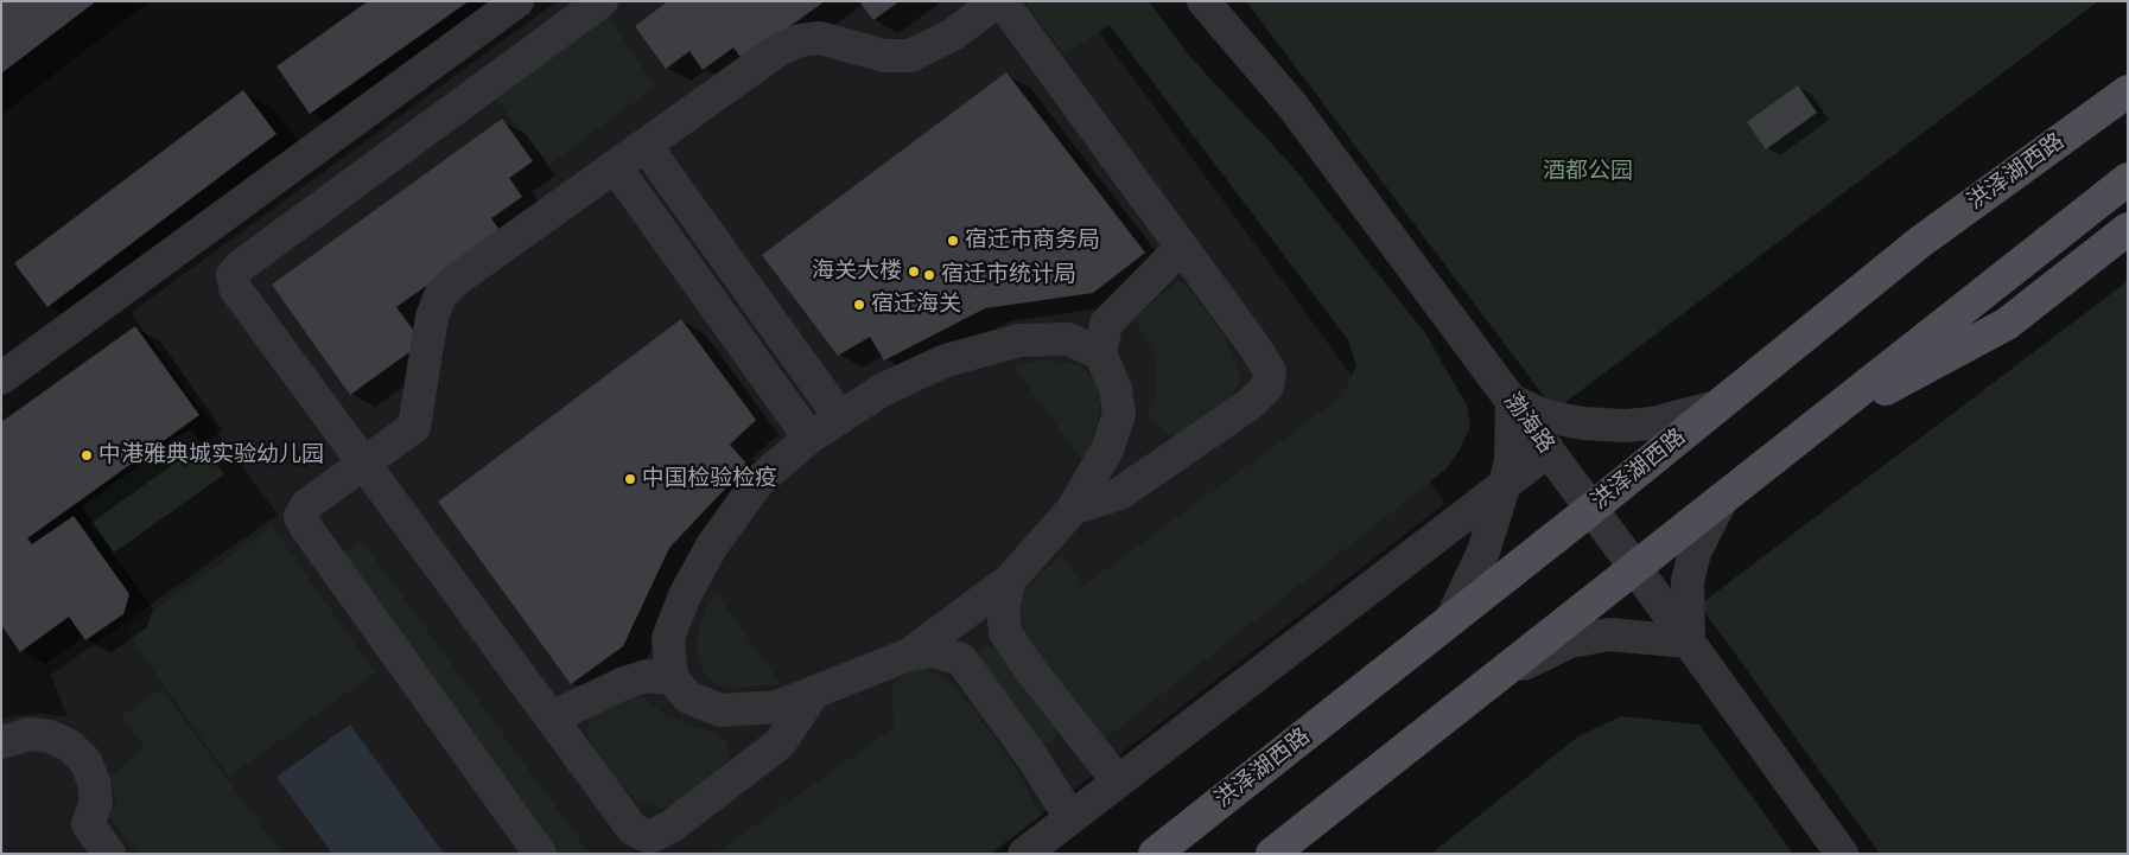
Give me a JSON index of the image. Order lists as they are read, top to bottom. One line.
{"streets":{"main road":["洪泽湖西路"],"street":["渤海路"]},"crossings":[["洪泽湖西路","渤海路"]],"parks":["酒都公园"],"places":["宿迁市商务局","海关大楼","宿迁市统计局","宿迁海关","中港雅典城实验幼儿园","中国检验检疫"]}
